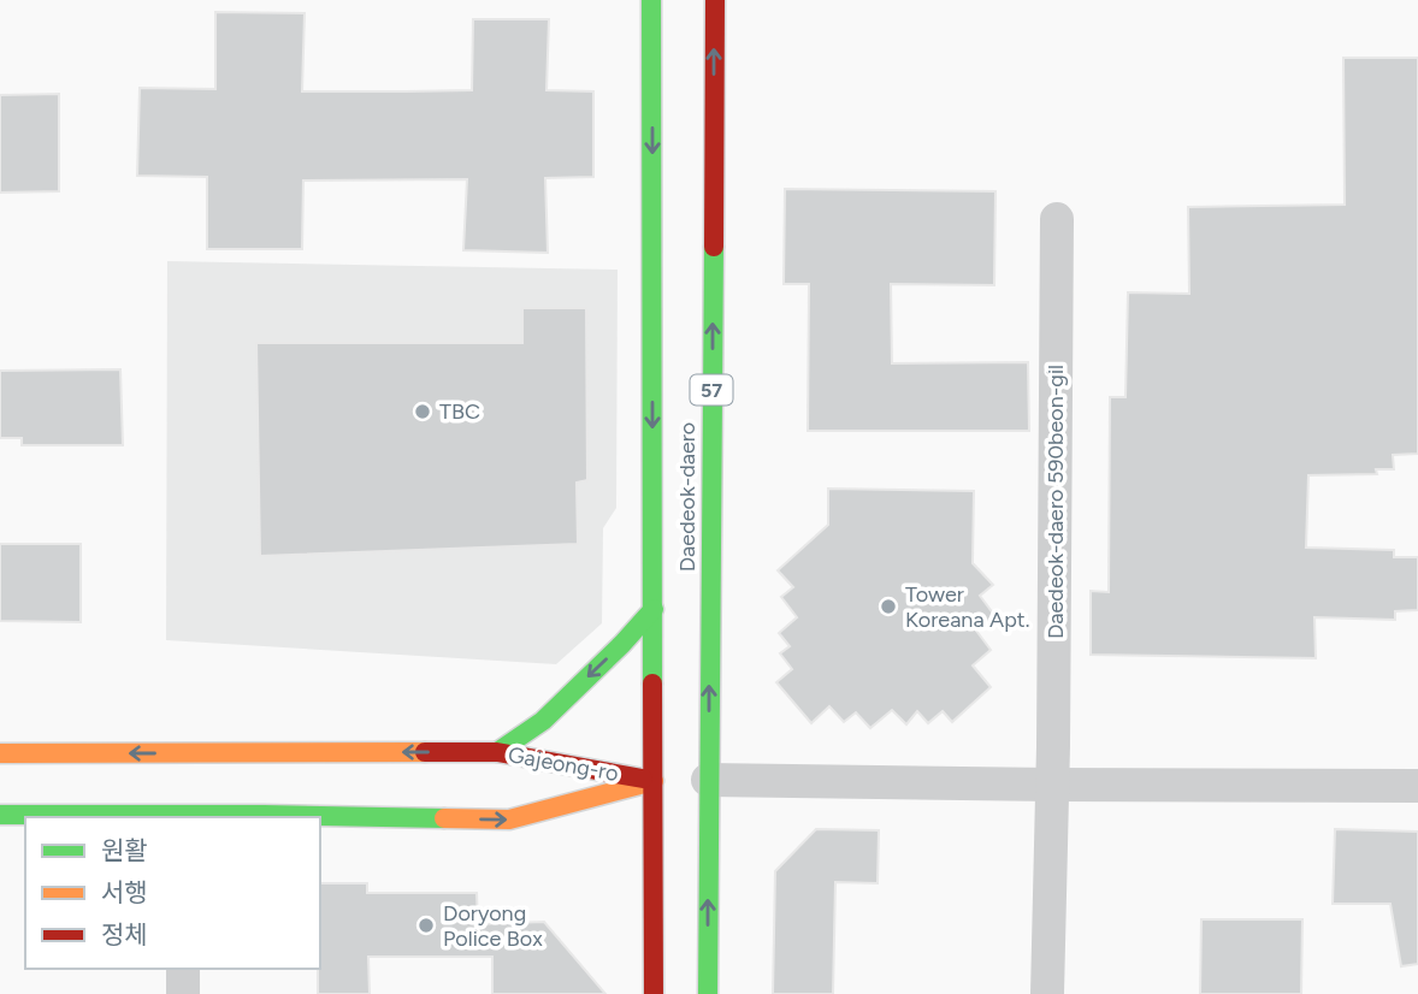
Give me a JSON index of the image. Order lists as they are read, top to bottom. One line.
{"streets":{"main road":["57","Daedeok-daero","Gajeong-ro"],"street":["Daedeok-daero 590beon-gil"]},"crossings":[["Daedeok-daero","Gajeong-ro"]],"places":["TBC","Tower Koreana Apt.","Doryong Police Box"],"legend":["원활","서행","정체"]}
